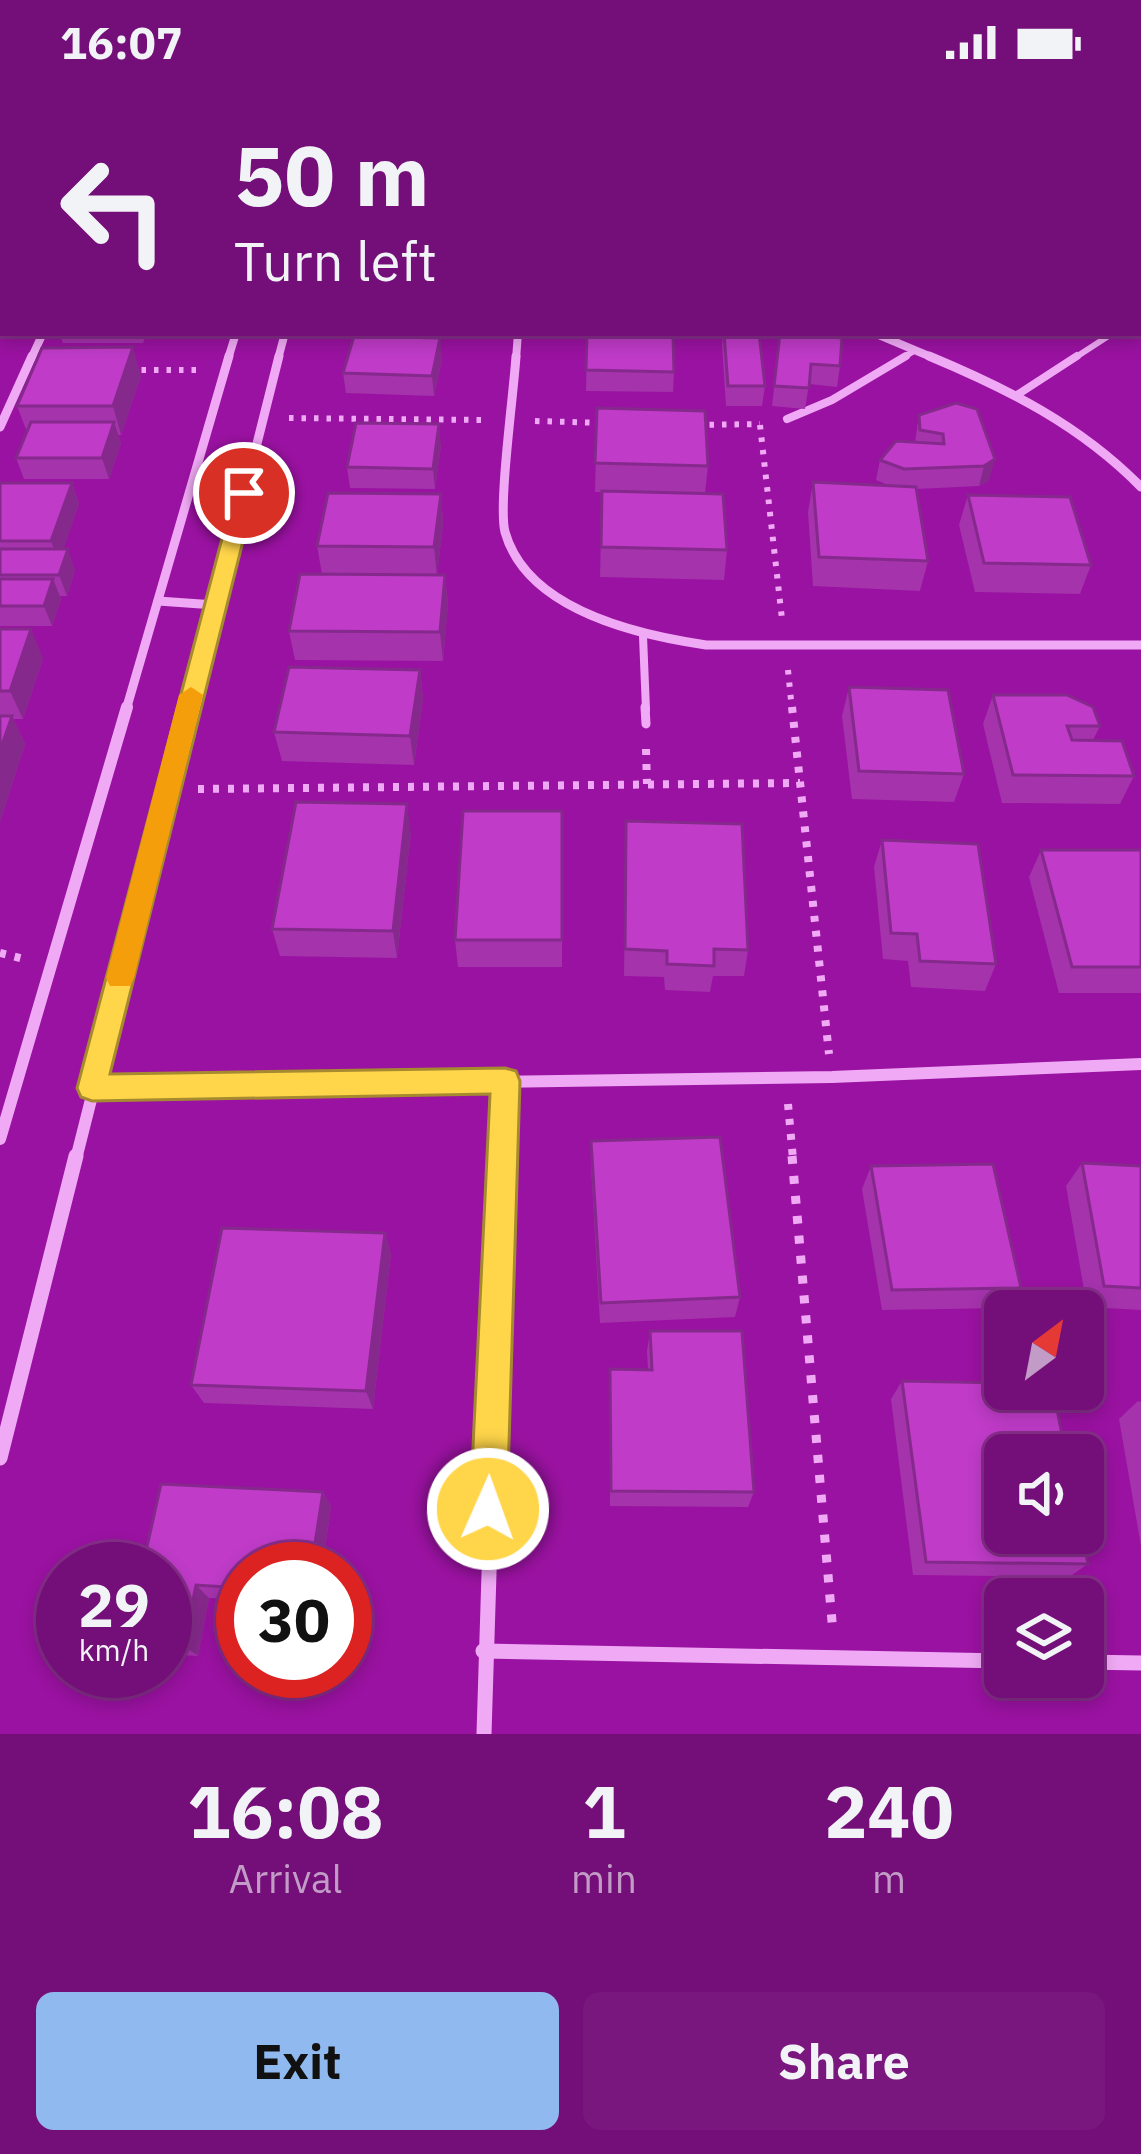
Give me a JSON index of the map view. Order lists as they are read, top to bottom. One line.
{"north":"top right","page":{"status":"16:07","turn":["50 m","Turn left"],"speed":"29 km/h","limit":"30","eta":["16:08","Arrival","1","min","240","m"],"buttons":["Exit","Share"]}}
